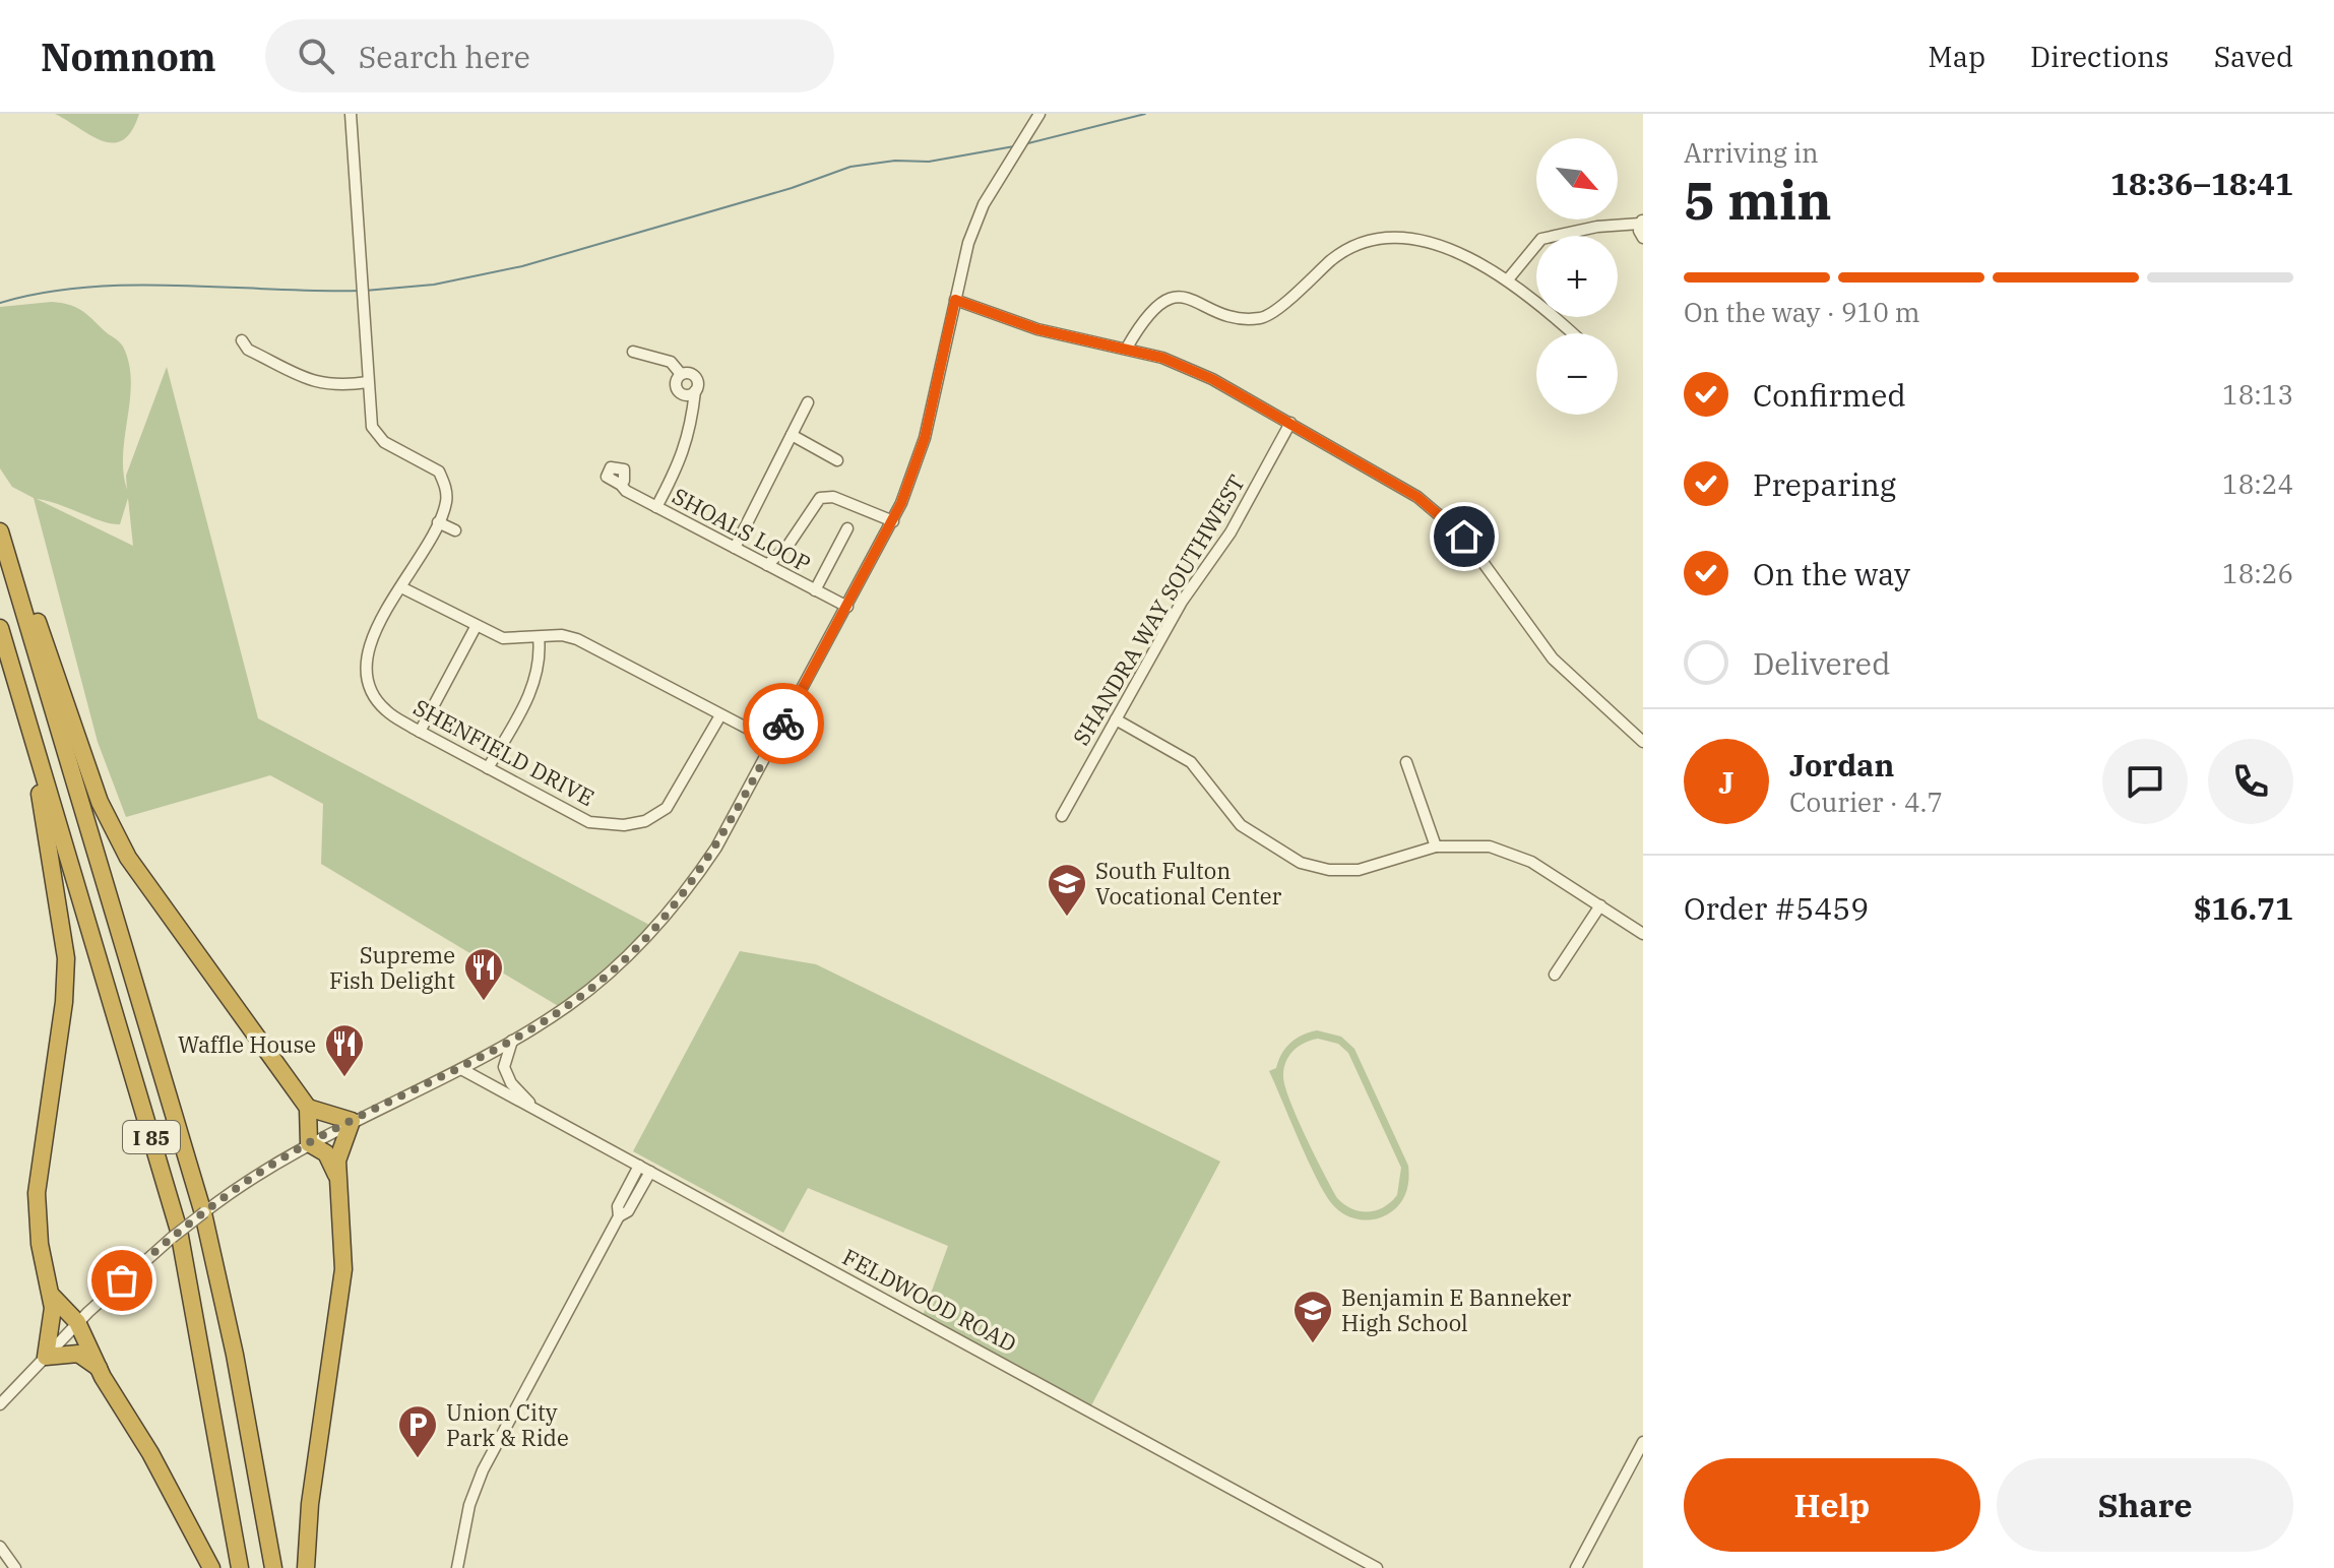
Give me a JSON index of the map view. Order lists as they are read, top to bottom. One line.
{"streets":{"highway":["I 85"],"street":["SHOALS LOOP","SHANDRA WAY SOUTHWEST","SHENFIELD DRIVE","FELDWOOD ROAD"]},"places":{"school or university":["South Fulton Vocational Center","Benjamin E Banneker High School"],"restaurant":["Supreme Fish Delight","Waffle House"],"parking":["Union City Park & Ride"]},"north":"bottom right","page":{"header":"Nomnom","search":"Search here","nav":["Map","Directions","Saved"],"heading":["5 min","Arriving in","18:36–18:41"],"panel":["Jordan","Courier · 4.7","Order #5459","$16.71"],"map_buttons":["+","−"],"bar":"On the way · 910 m","list":[["Confirmed","18:13"],["Preparing","18:24"],["On the way","18:26"],"Delivered"],"round":"J","buttons":["Help","Share"]}}
